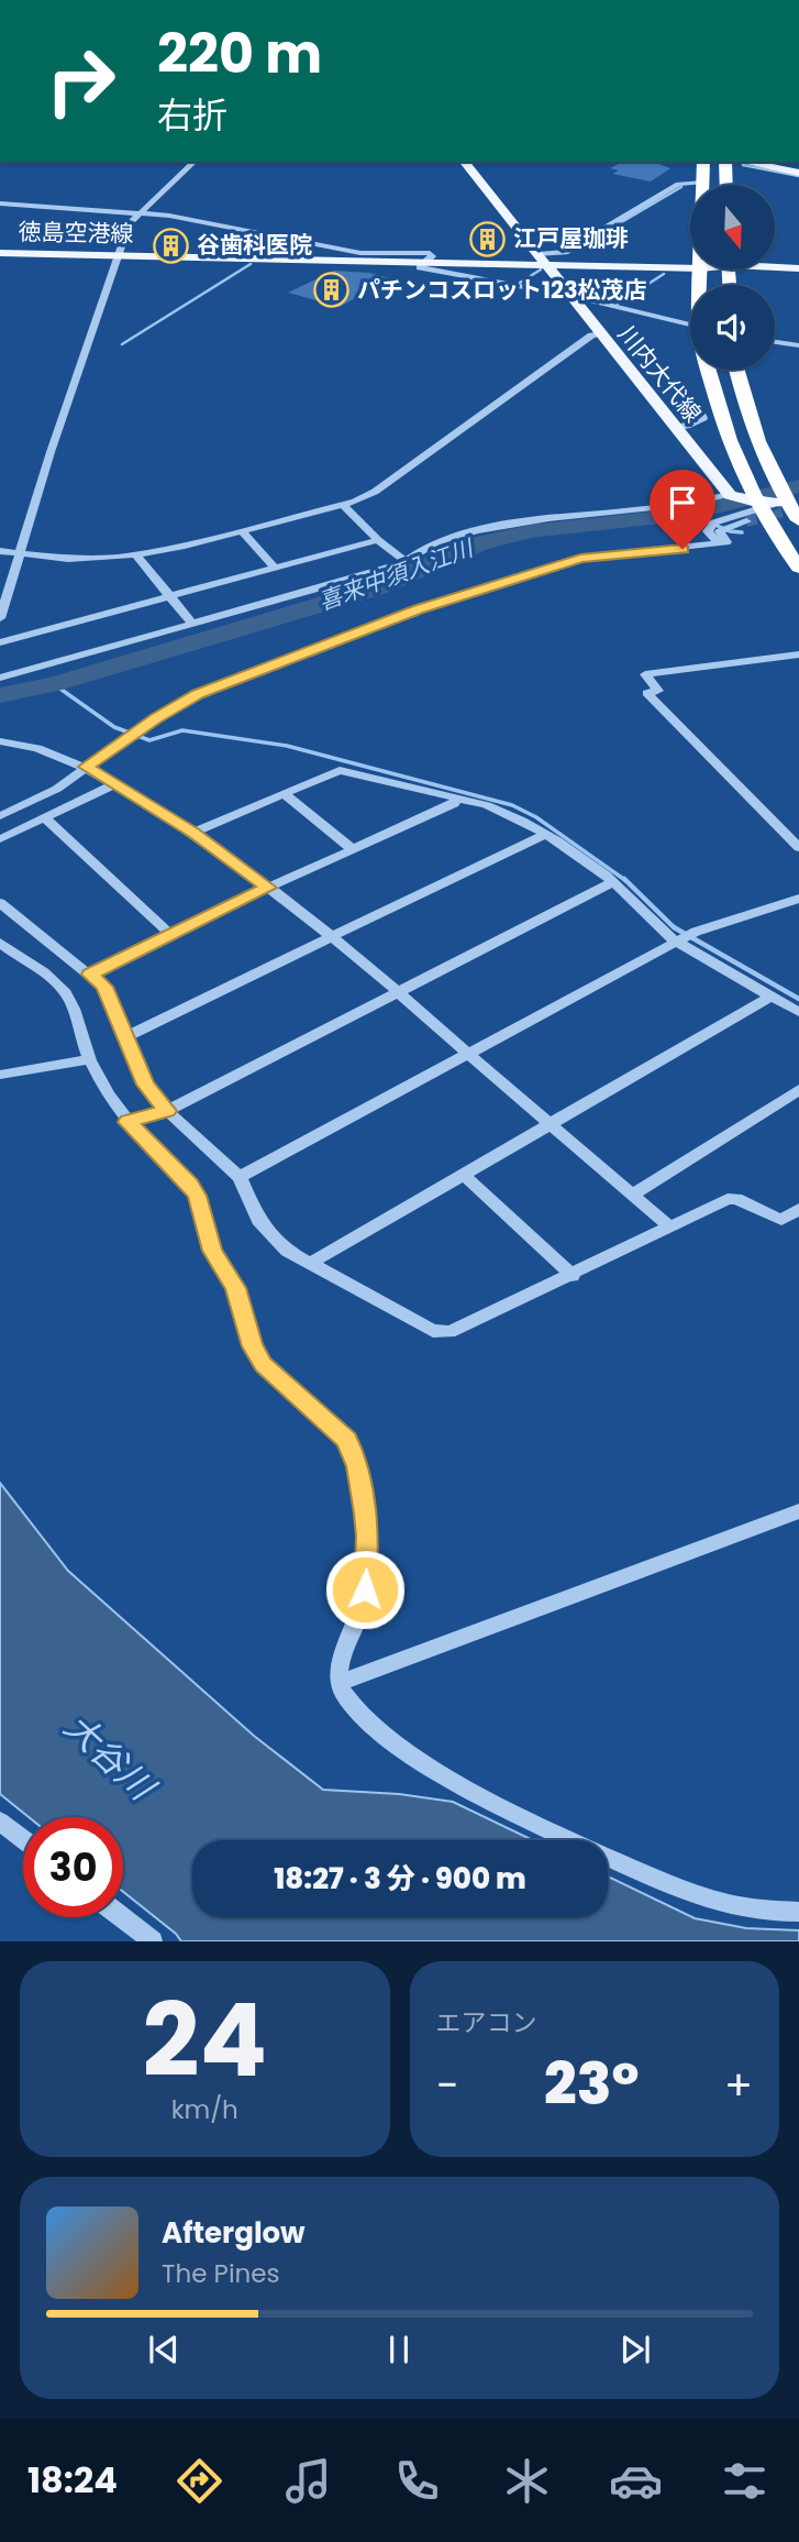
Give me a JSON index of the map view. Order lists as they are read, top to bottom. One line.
{"streets":{"main road":["徳島空港線","川内大代線"]},"crossings":[["徳島空港線","川内大代線"]],"water":["喜来中須入江川","大谷川"],"places":{"building":["江戸屋珈琲","谷歯科医院","パチンコスロット123松茂店"]},"north":"bottom","page":{"turn":["220 m","右折"],"limit":"30","trip":"18:27 · 3 分 · 900 m","tile":[["24","km/h"],"エアコン"],"heat":["−","23°","+"],"song":["Afterglow","The Pines"],"tabs":"18:24"}}
